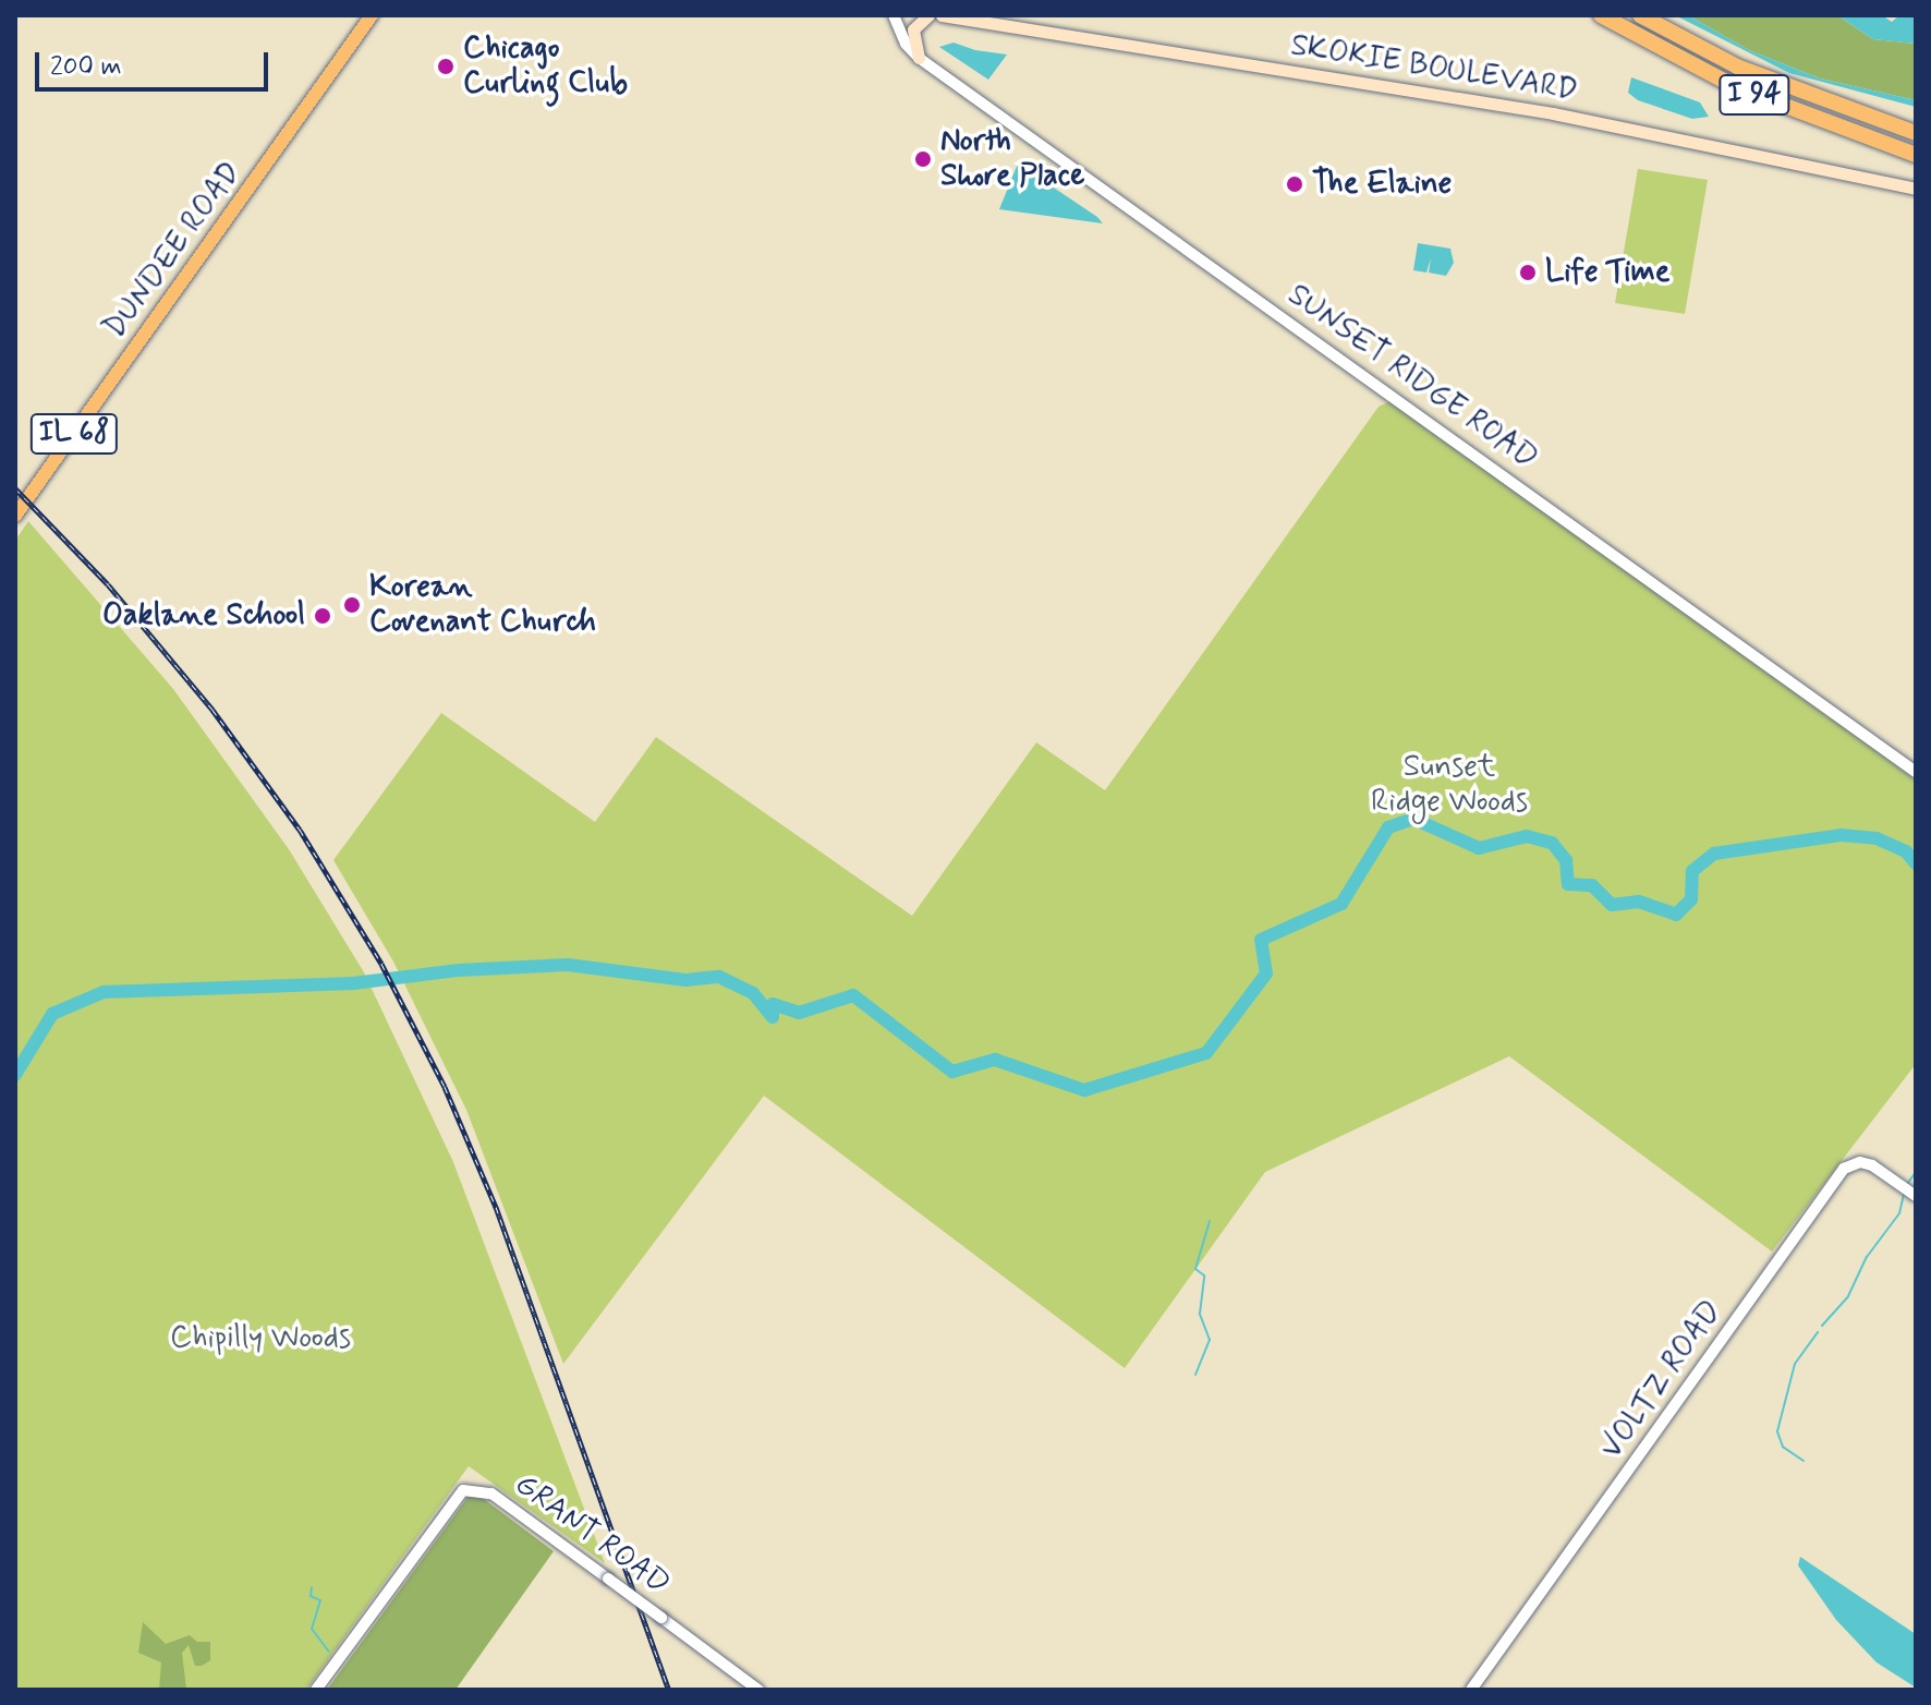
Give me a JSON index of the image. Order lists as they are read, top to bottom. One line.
{"streets":{"highway":["I 94"],"main road":["SKOKIE BOULEVARD","DUNDEE ROAD","IL 68"],"street":["SUNSET RIDGE ROAD","VOLTZ ROAD","GRANT ROAD"]},"parks":["Sunset Ridge Woods","Chipilly Woods"],"places":["Chicago Curling Club","North Shore Place","The Elaine","Life Time","Korean Covenant Church","Oaklane School"],"scale_bar":"200 m"}
